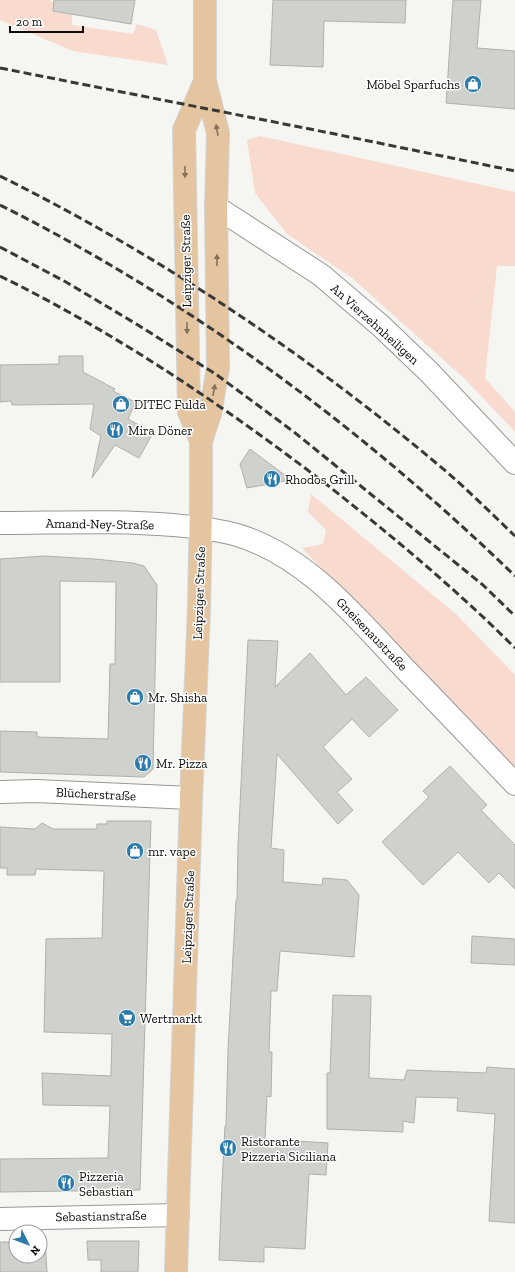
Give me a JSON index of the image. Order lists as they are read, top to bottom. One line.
{"streets":{"main road":["Leipziger Straße"],"street":["An Vierzehnheiligen","Amand-Ney-Straße","Gneisenaustraße","Blücherstraße","Sebastianstraße"]},"crossings":[["Leipziger Straße","An Vierzehnheiligen"],["Leipziger Straße","Amand-Ney-Straße"],["Leipziger Straße","Gneisenaustraße"],["Leipziger Straße","Blücherstraße"],["Leipziger Straße","Sebastianstraße"],["Amand-Ney-Straße","Gneisenaustraße"]],"places":{"shop":["Möbel Sparfuchs","DITEC Fulda","Mr. Shisha","mr. vape"],"restaurant":["Mira Döner","Rhodos Grill","Mr. Pizza","Ristorante Pizzeria Siciliana","Pizzeria Sebastian"],"supermarket":["Wertmarkt"]},"scale_bar":"20 m","north":"bottom right"}
